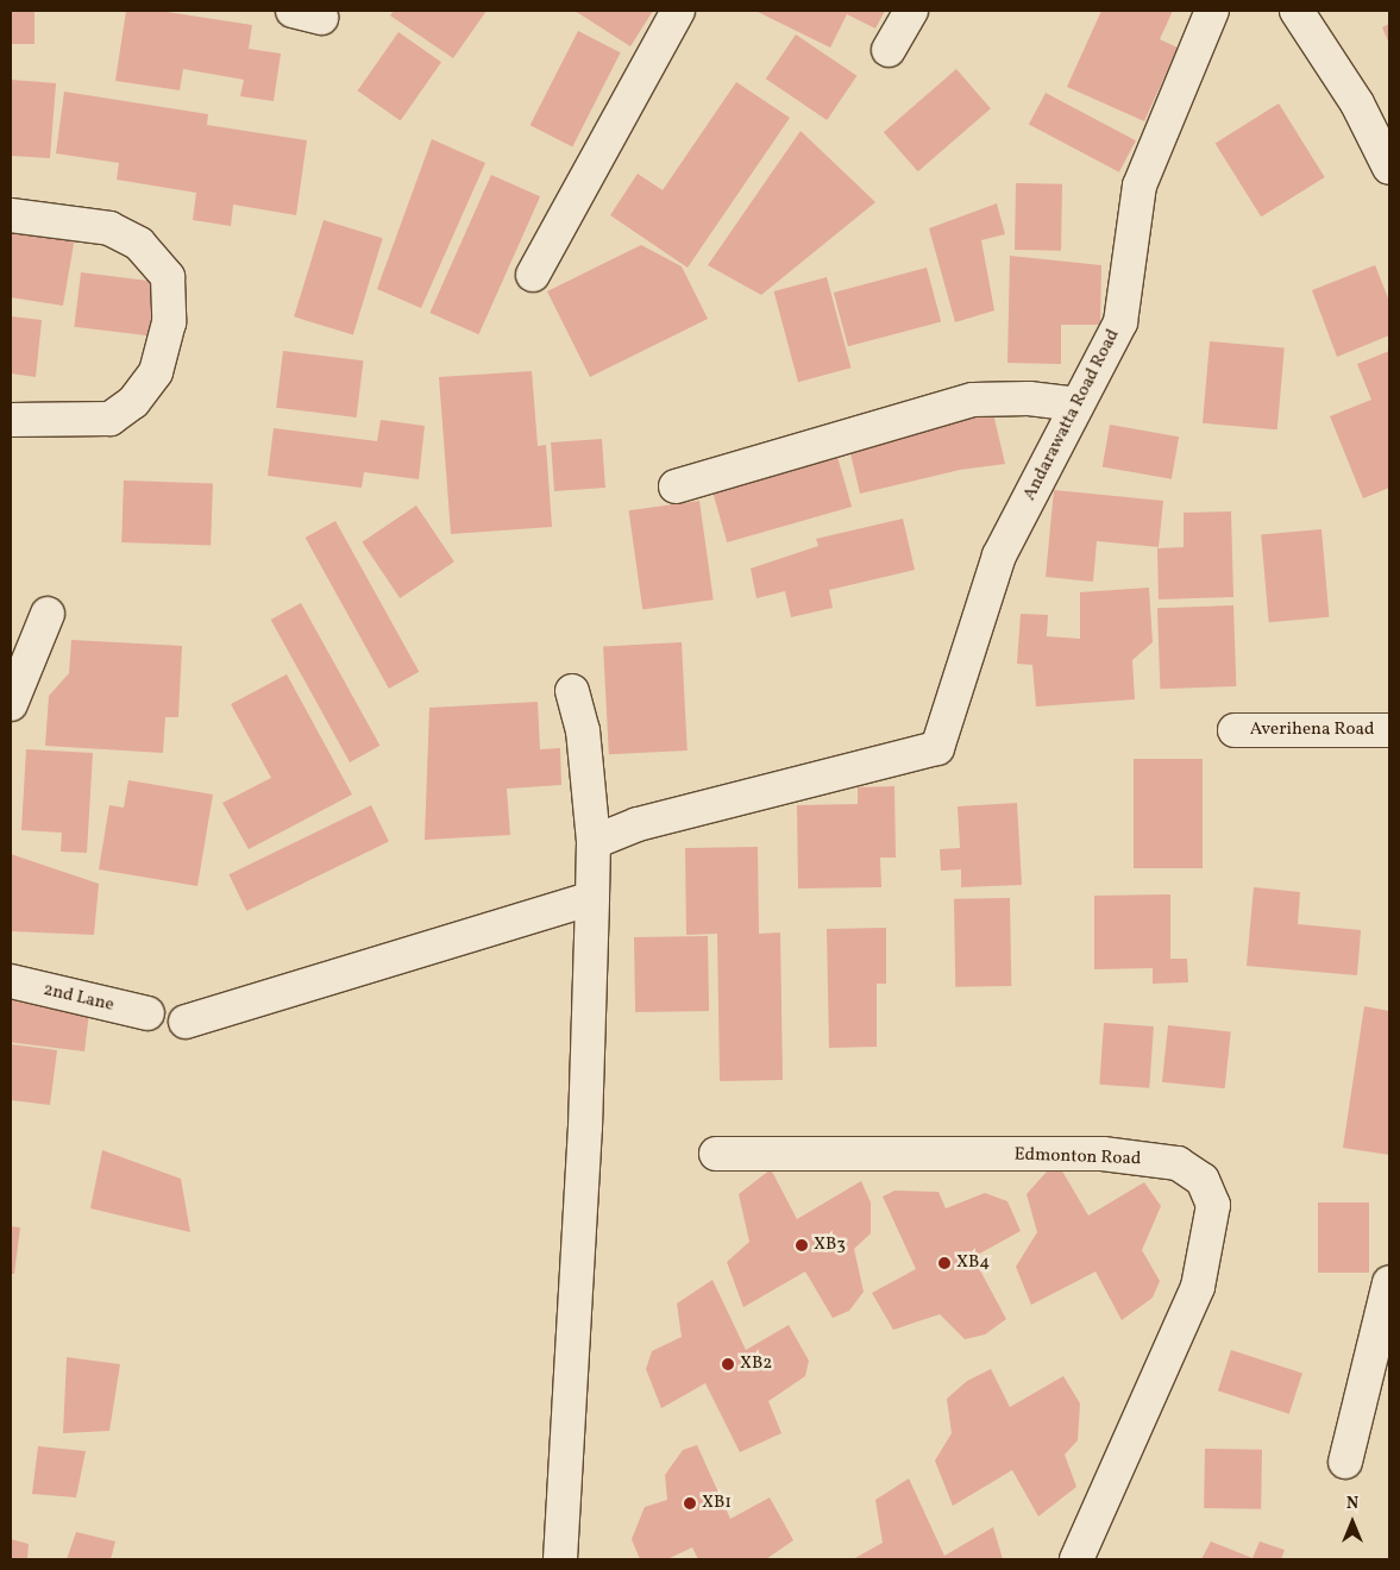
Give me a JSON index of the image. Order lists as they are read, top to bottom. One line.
{"streets":{"street":["Andarawatta Road Road","Averihena Road","2nd Lane","Edmonton Road"]},"places":["XB3","XB4","XB2","XB1"],"north":"top"}
